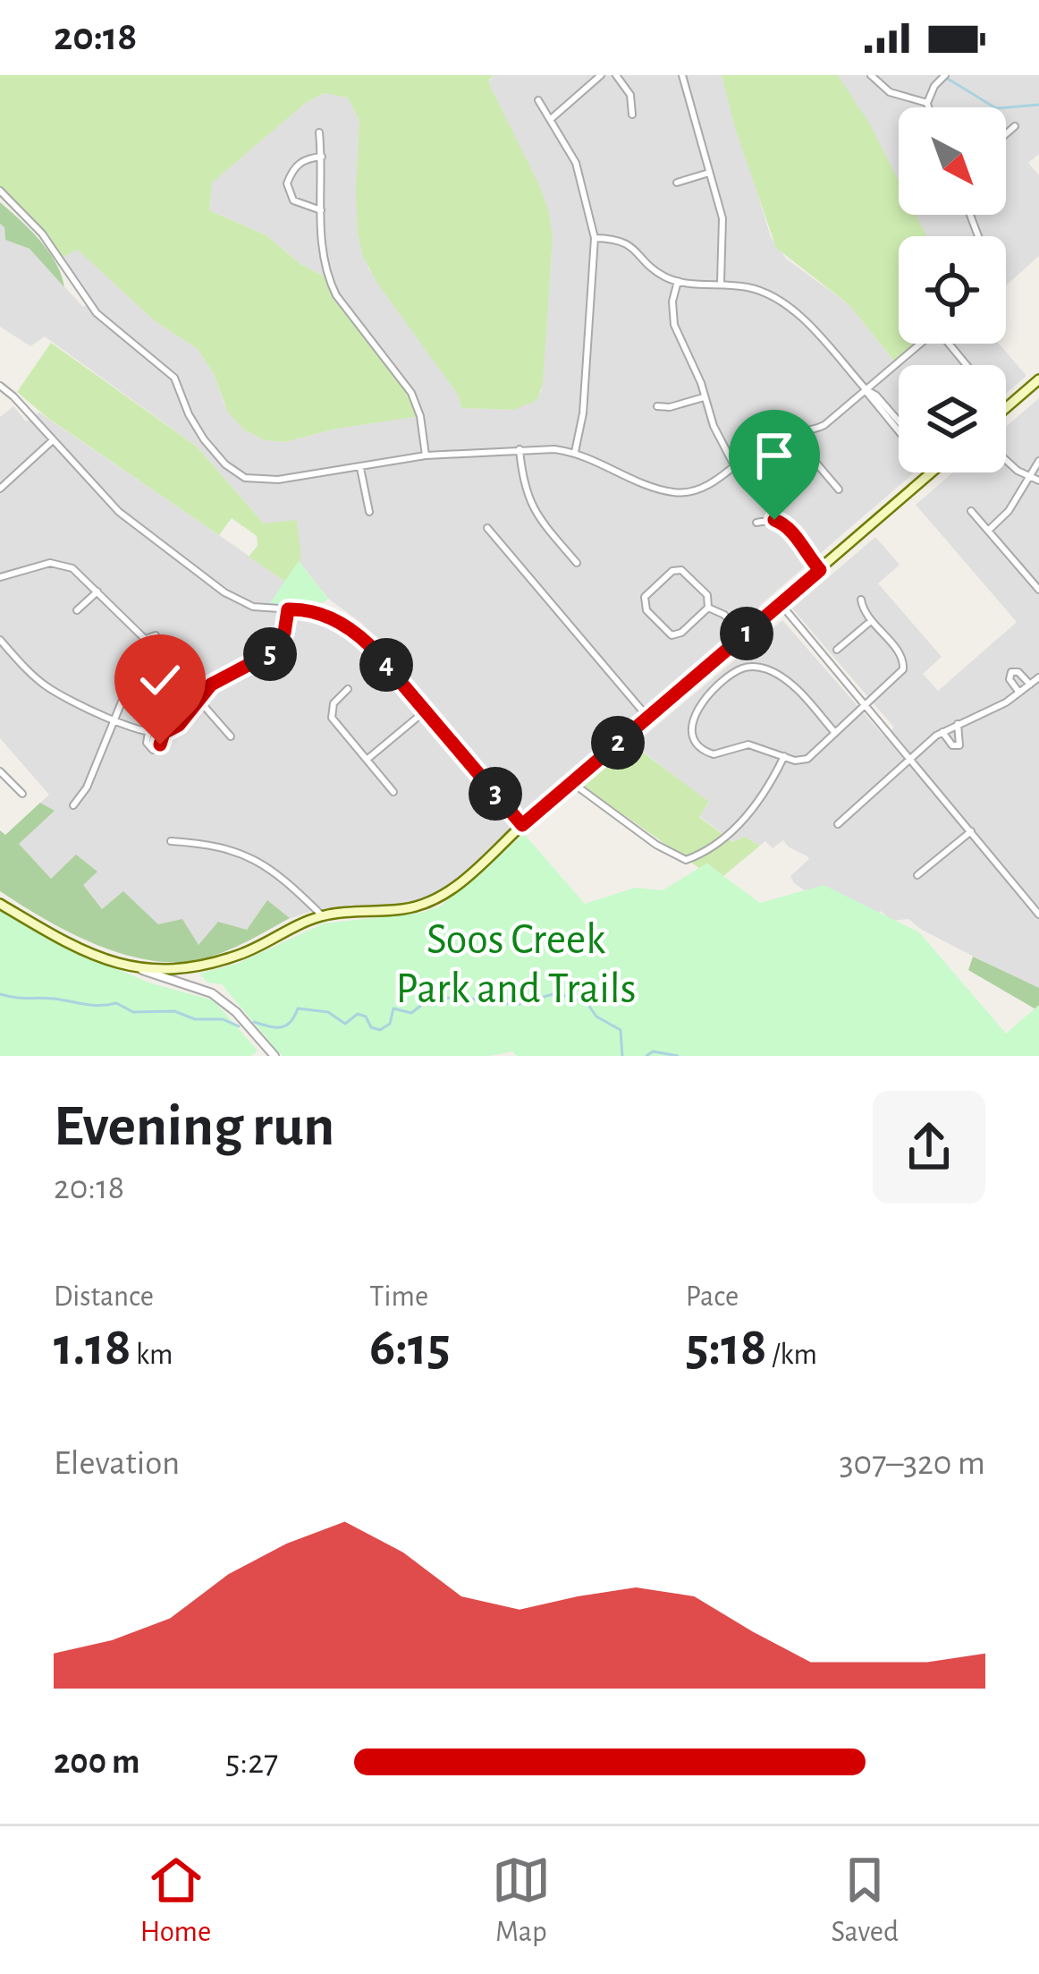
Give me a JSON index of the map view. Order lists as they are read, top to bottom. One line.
{"parks":["Soos Creek Park and Trails"],"north":"bottom right","page":{"status":"20:18","pins":["1","5","4","2","3"],"heading":["Evening run","20:18"],"stats":[["Distance","1.18 km"],["Time","6:15"],["Pace","5:18 /km"]],"chart":["Elevation","307–320 m"],"list":[{"name":"200 m","note":"5:27"}],"tabs":["Home","Map","Saved"]}}
